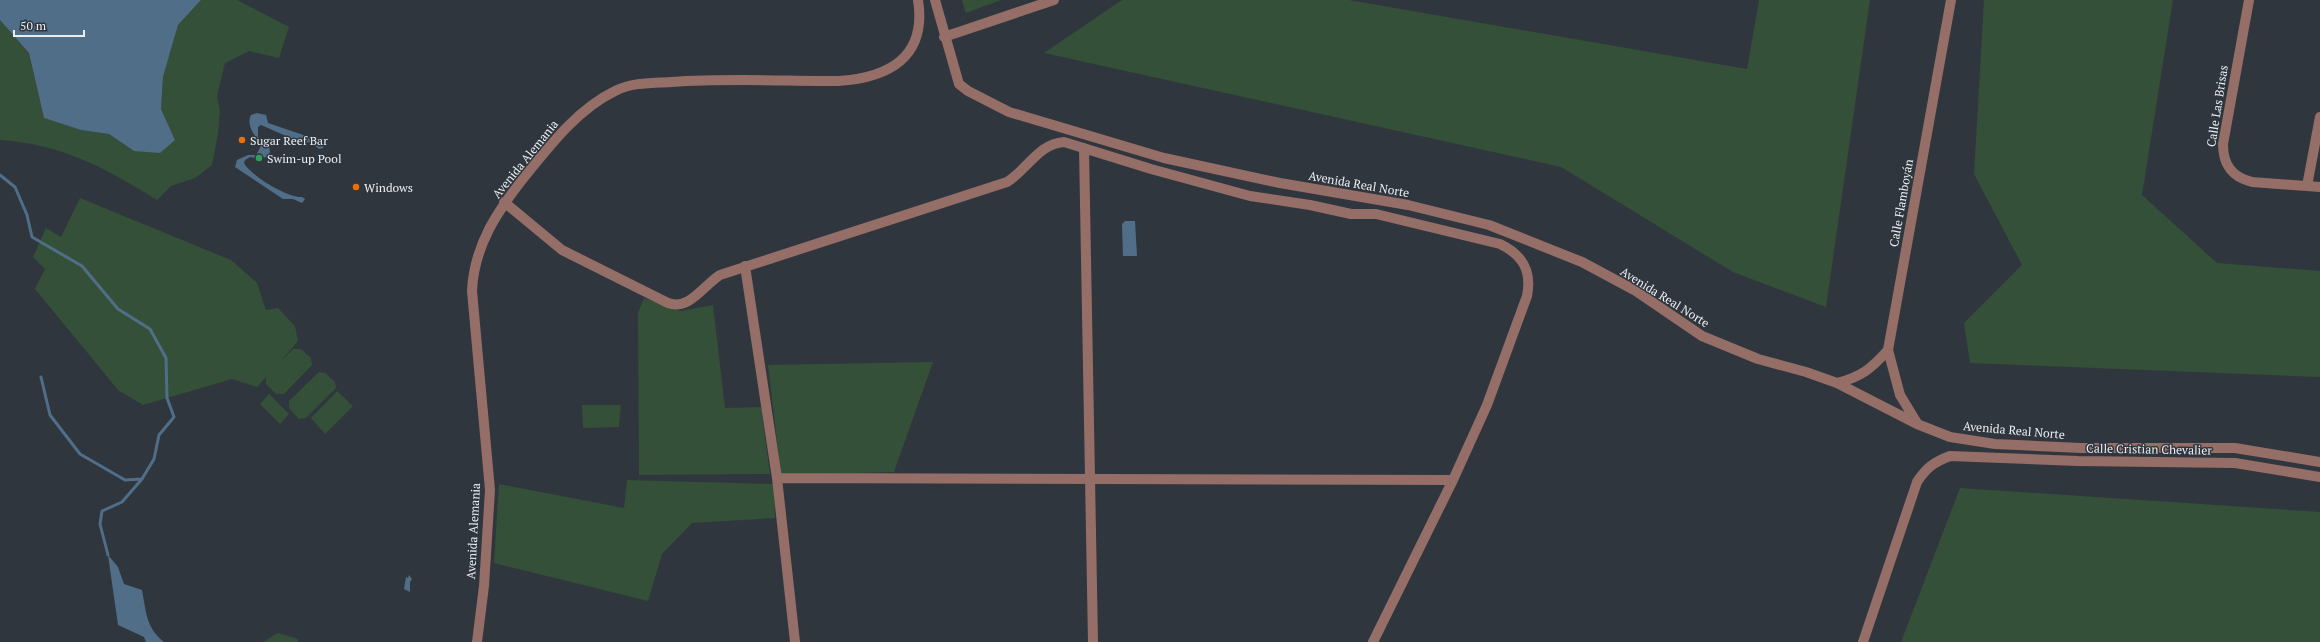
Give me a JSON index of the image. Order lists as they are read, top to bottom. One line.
{"streets":{"street":["Calle Las Brisas","Avenida Alemania","Avenida Real Norte","Calle Flamboyán","Calle Cristian Chevalier"]},"places":["Sugar Reef Bar","Swim-up Pool","Windows"],"scale_bar":"50 m"}
